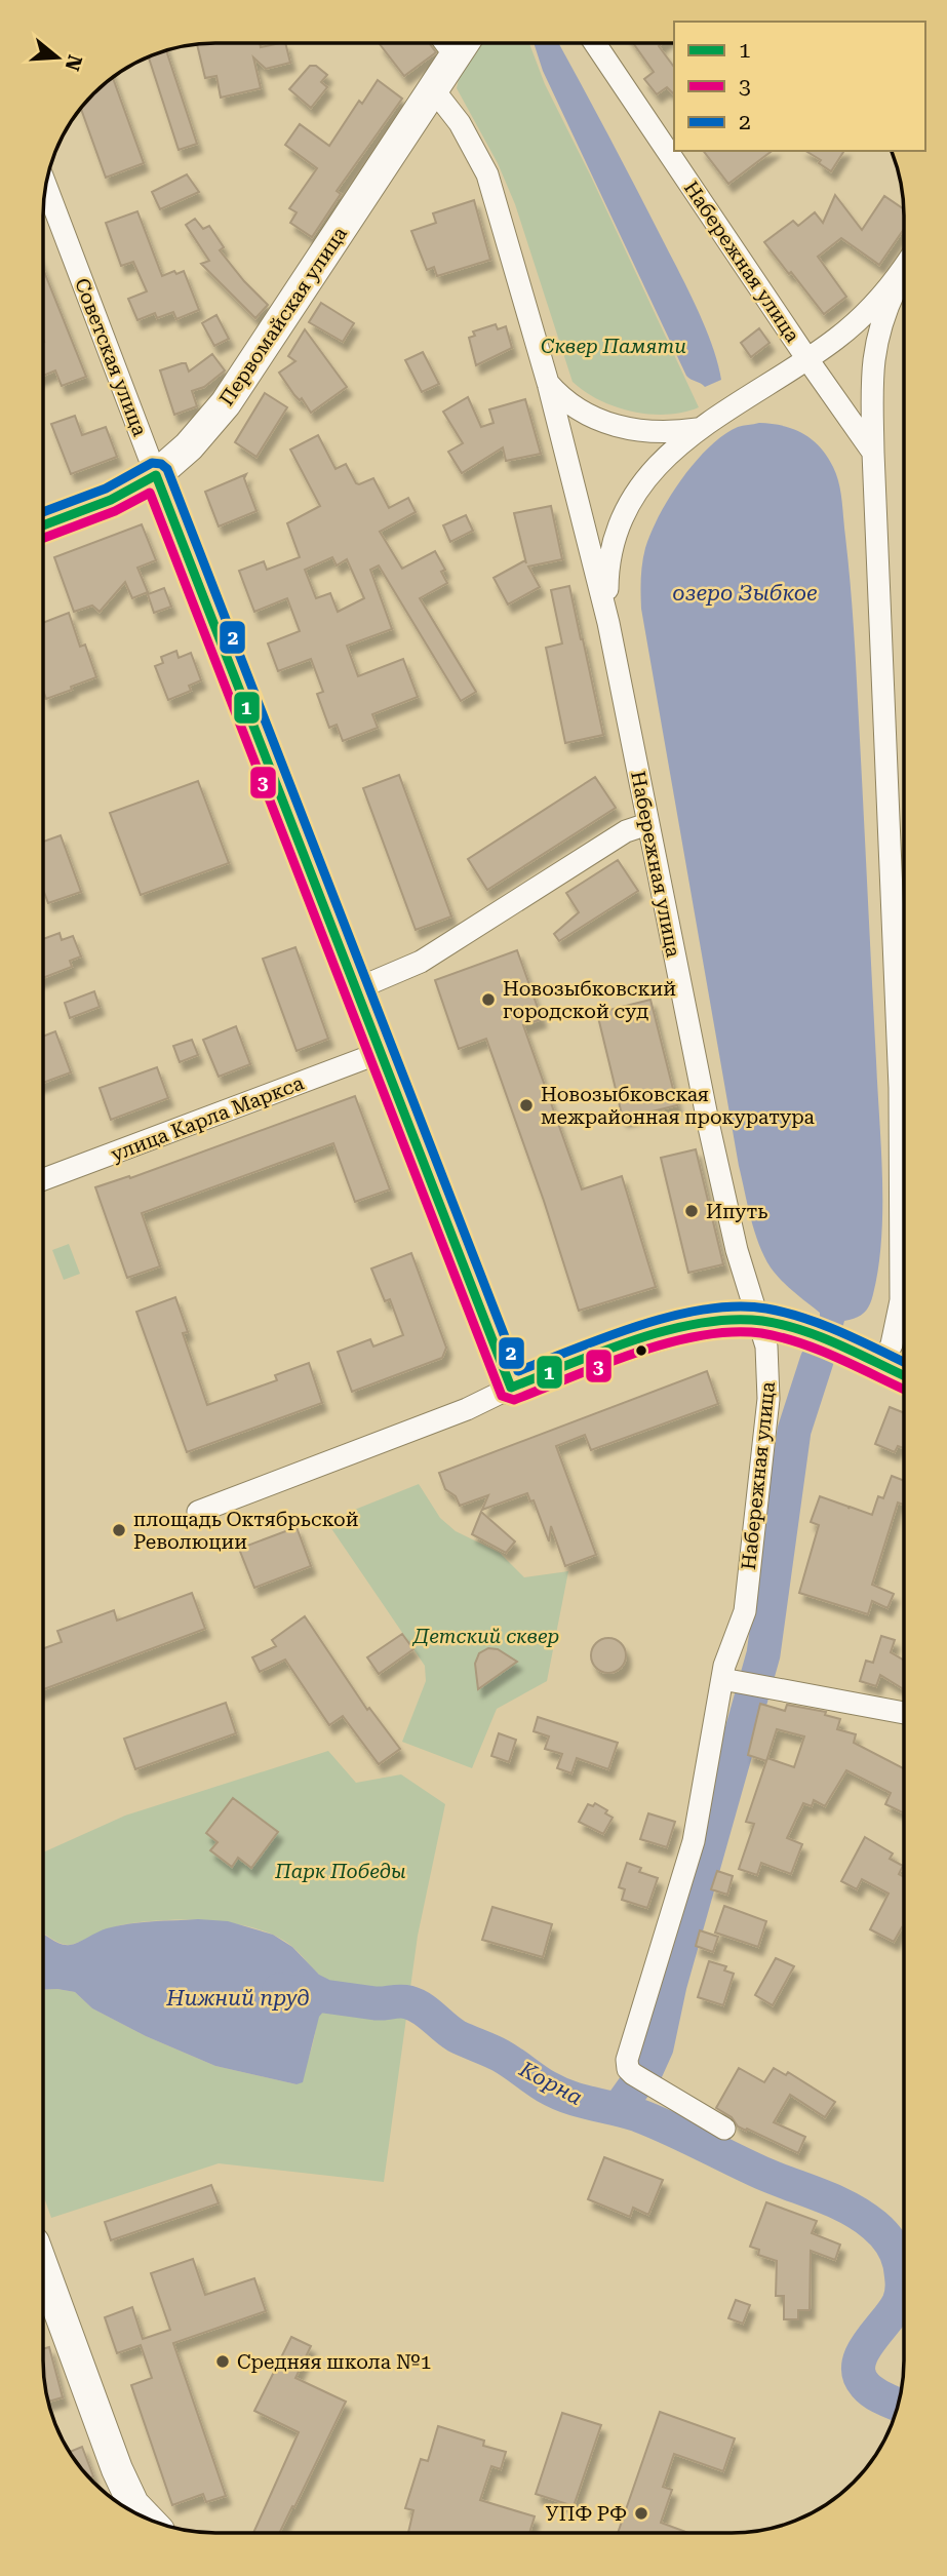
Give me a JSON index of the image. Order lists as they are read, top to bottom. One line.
{"streets":{"main road":["Первомайская улица","Советская улица"],"street":["Набережная улица","улица Карла Маркса"]},"crossings":[["Набережная улица","Первомайская улица"],["Первомайская улица","Советская улица"],["Советская улица","улица Карла Маркса"]],"water":["озеро Зыбкое","Нижний пруд","Корна"],"parks":["Сквер Памяти","Детский сквер","Парк Победы"],"places":["Новозыбковский городской суд","Новозыбковская межрайонная прокуратура","Ипуть","площадь Октябрьской Революции","Средняя школа №1","УПФ РФ"],"lines":["transit line 2","transit line 1","transit line 3"],"legend":["1","3","2"],"north":"right"}
